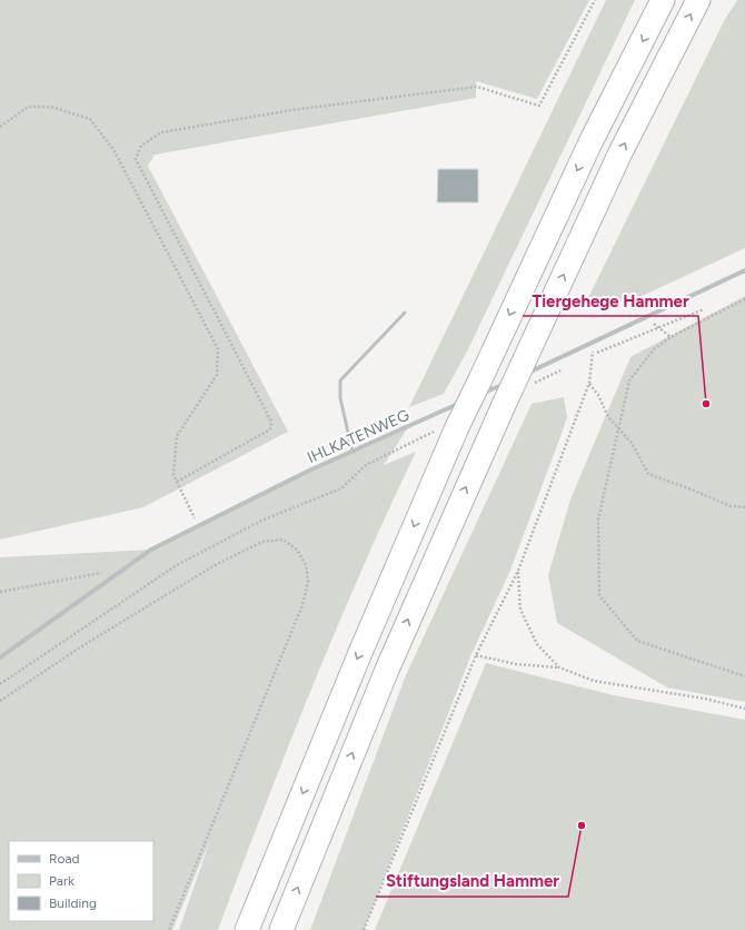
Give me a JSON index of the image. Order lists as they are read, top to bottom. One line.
{"streets":{"street":["IHLKATENWEG"]},"places":["Tiergehege Hammer","Stiftungsland Hammer"],"legend":["Road","Park","Building"]}
